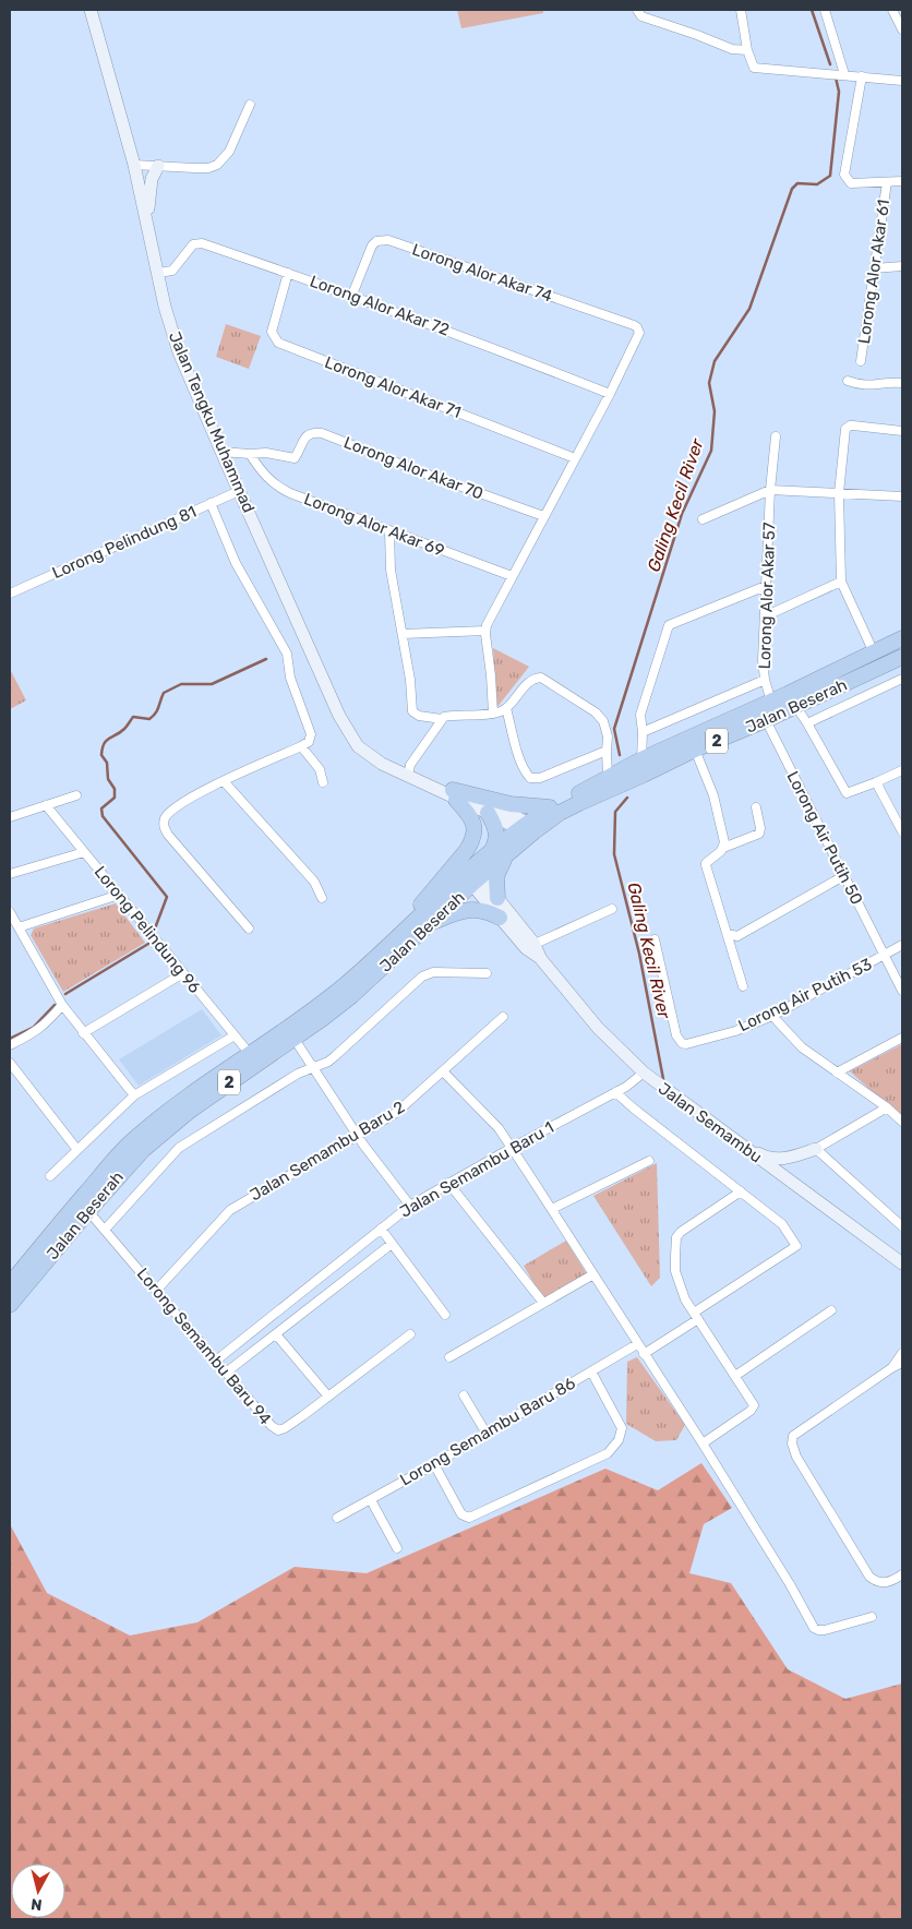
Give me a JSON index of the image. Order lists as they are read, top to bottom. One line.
{"streets":{"highway":["Jalan Beserah","2"],"main road":["Jalan Tengku Muhammad","Jalan Semambu"],"street":["Lorong Alor Akar 61","Lorong Alor Akar 74","Lorong Alor Akar 72","Lorong Alor Akar 71","Lorong Alor Akar 70","Lorong Alor Akar 69","Lorong Pelindung 81","Lorong Alor Akar 57","Lorong Air Putih 50","Lorong Pelindung 96","Lorong Air Putih 53","Jalan Semambu Baru 2","Jalan Semambu Baru 1","Lorong Semambu Baru 94","Lorong Semambu Baru 86"]},"crossings":[["Lorong Alor Akar 74","Lorong Alor Akar 72"],["Lorong Alor Akar 72","Lorong Alor Akar 71"],["Lorong Alor Akar 72","Jalan Tengku Muhammad"],["Jalan Tengku Muhammad","Lorong Pelindung 81"],["Jalan Tengku Muhammad","Jalan Beserah"],["Lorong Alor Akar 70","Lorong Alor Akar 69"],["Lorong Alor Akar 57","Jalan Beserah"],["Jalan Beserah","Lorong Air Putih 50"],["Jalan Beserah","Lorong Pelindung 96"],["Jalan Beserah","Jalan Semambu"],["Jalan Beserah","Lorong Semambu Baru 94"],["Lorong Air Putih 50","Lorong Air Putih 53"],["Jalan Semambu","Jalan Semambu Baru 1"],["Jalan Semambu Baru 2","Lorong Semambu Baru 94"],["Jalan Semambu Baru 1","Lorong Semambu Baru 94"]],"water":["Galing Kecil River"],"north":"bottom"}
